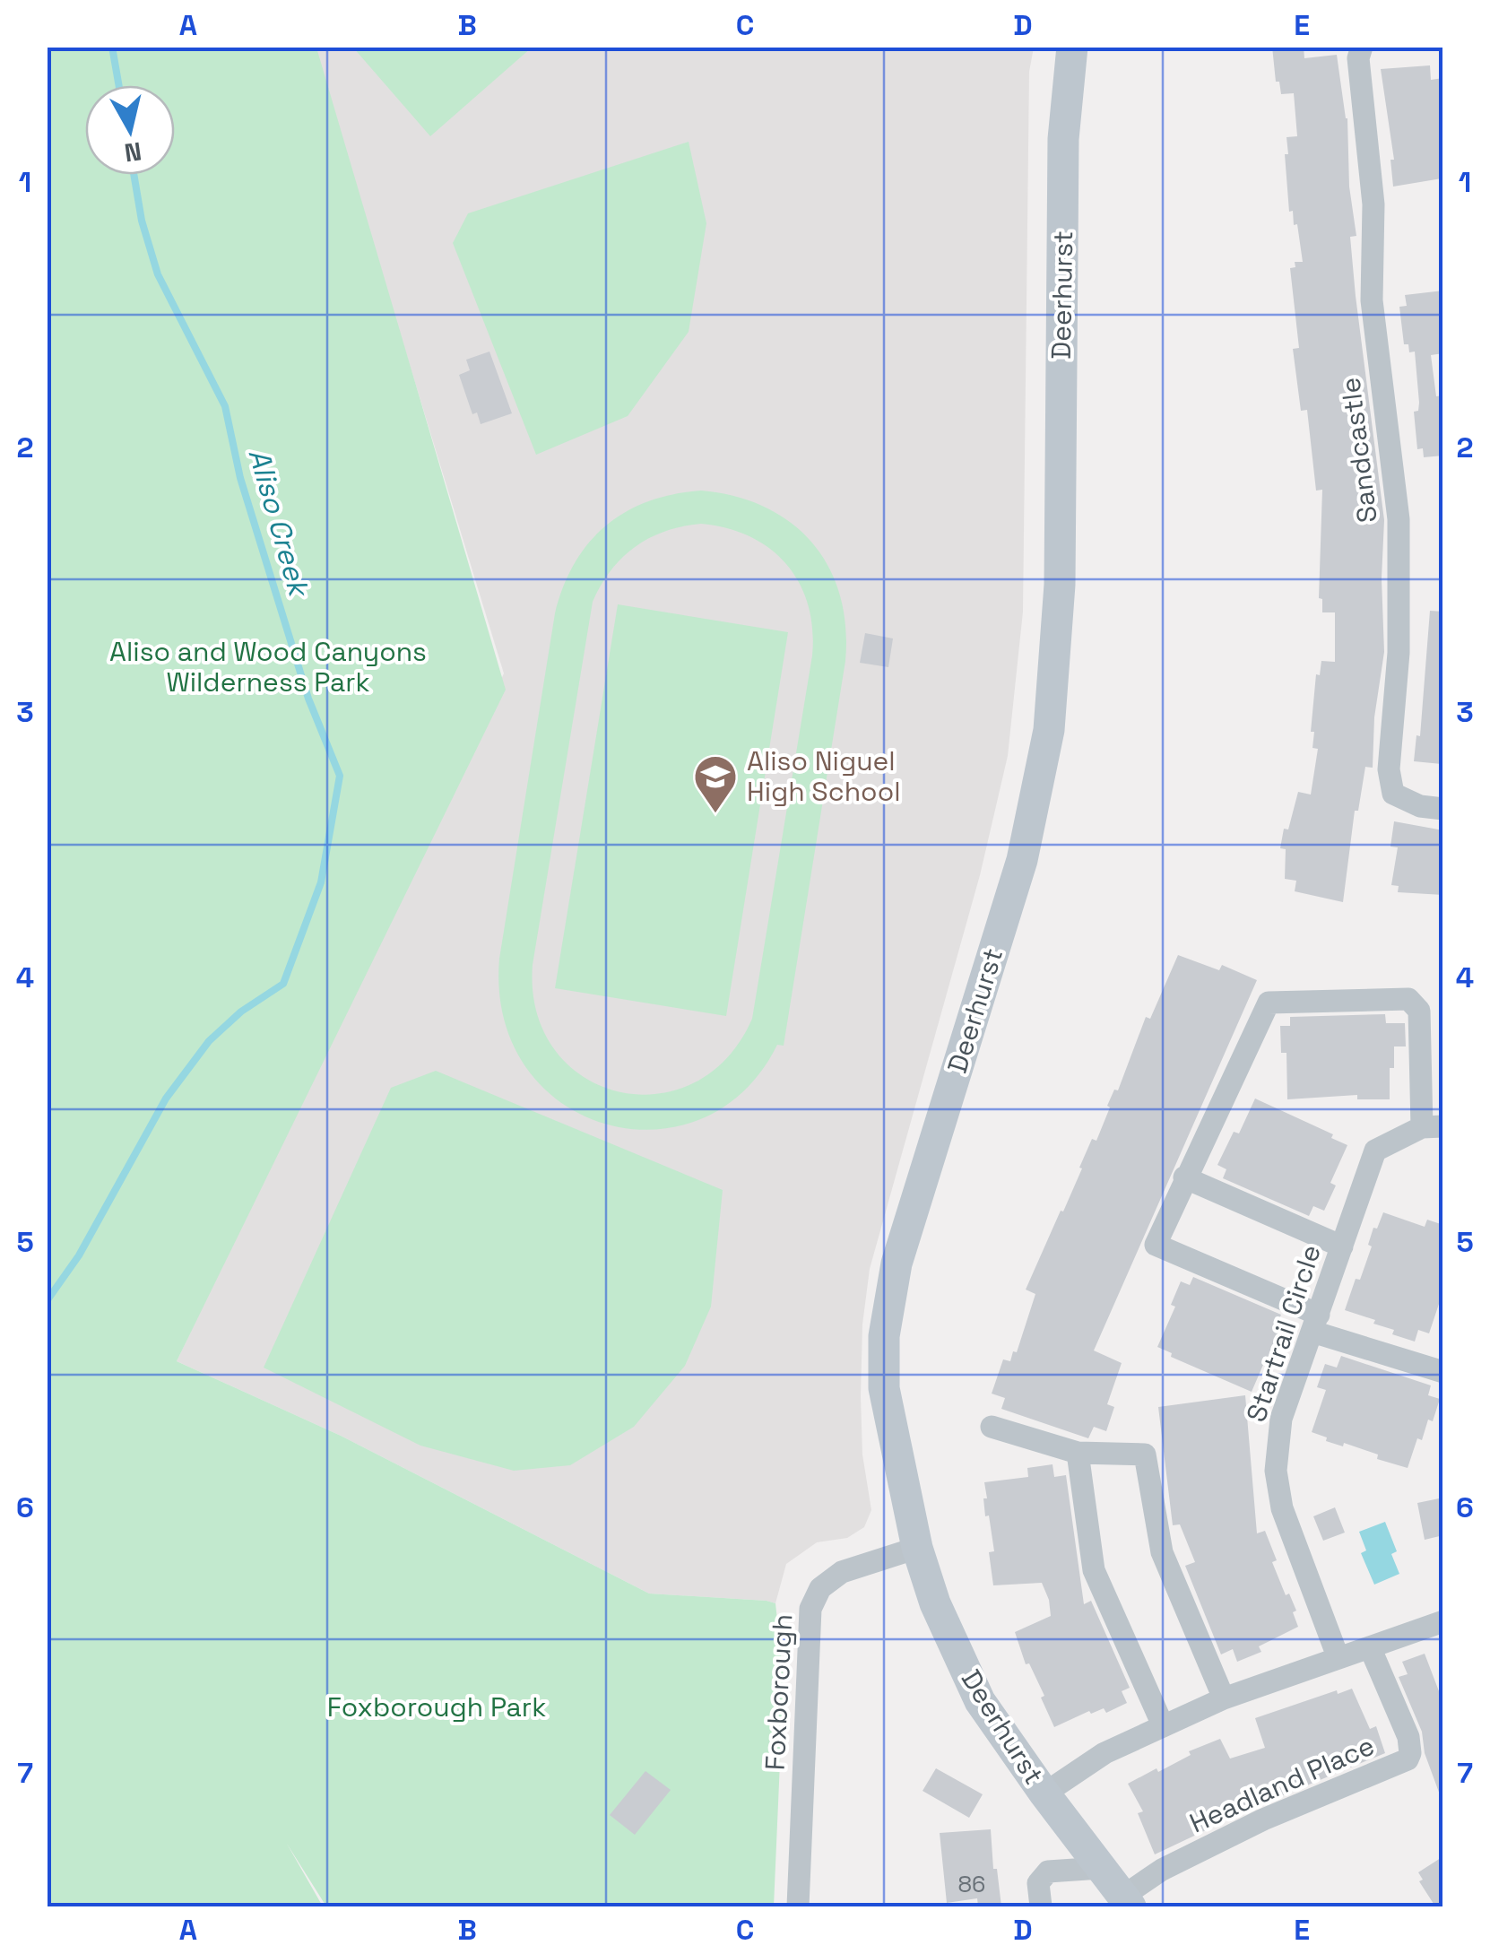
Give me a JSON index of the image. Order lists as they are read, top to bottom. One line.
{"streets":{"street":["Deerhurst","Sandcastle","Startrail Circle","Foxborough","Headland Place"]},"crossings":[["Deerhurst","Foxborough"],["Deerhurst","Headland Place"]],"water":["Aliso Creek"],"parks":["Aliso and Wood Canyons Wilderness Park","Foxborough Park"],"places":{"school or university":["Aliso Niguel High School"]},"house_numbers":["86"],"north":"bottom","grid":{"columns":["A","B","C","D","E"],"rows":["1","2","3","4","5","6","7"]}}
